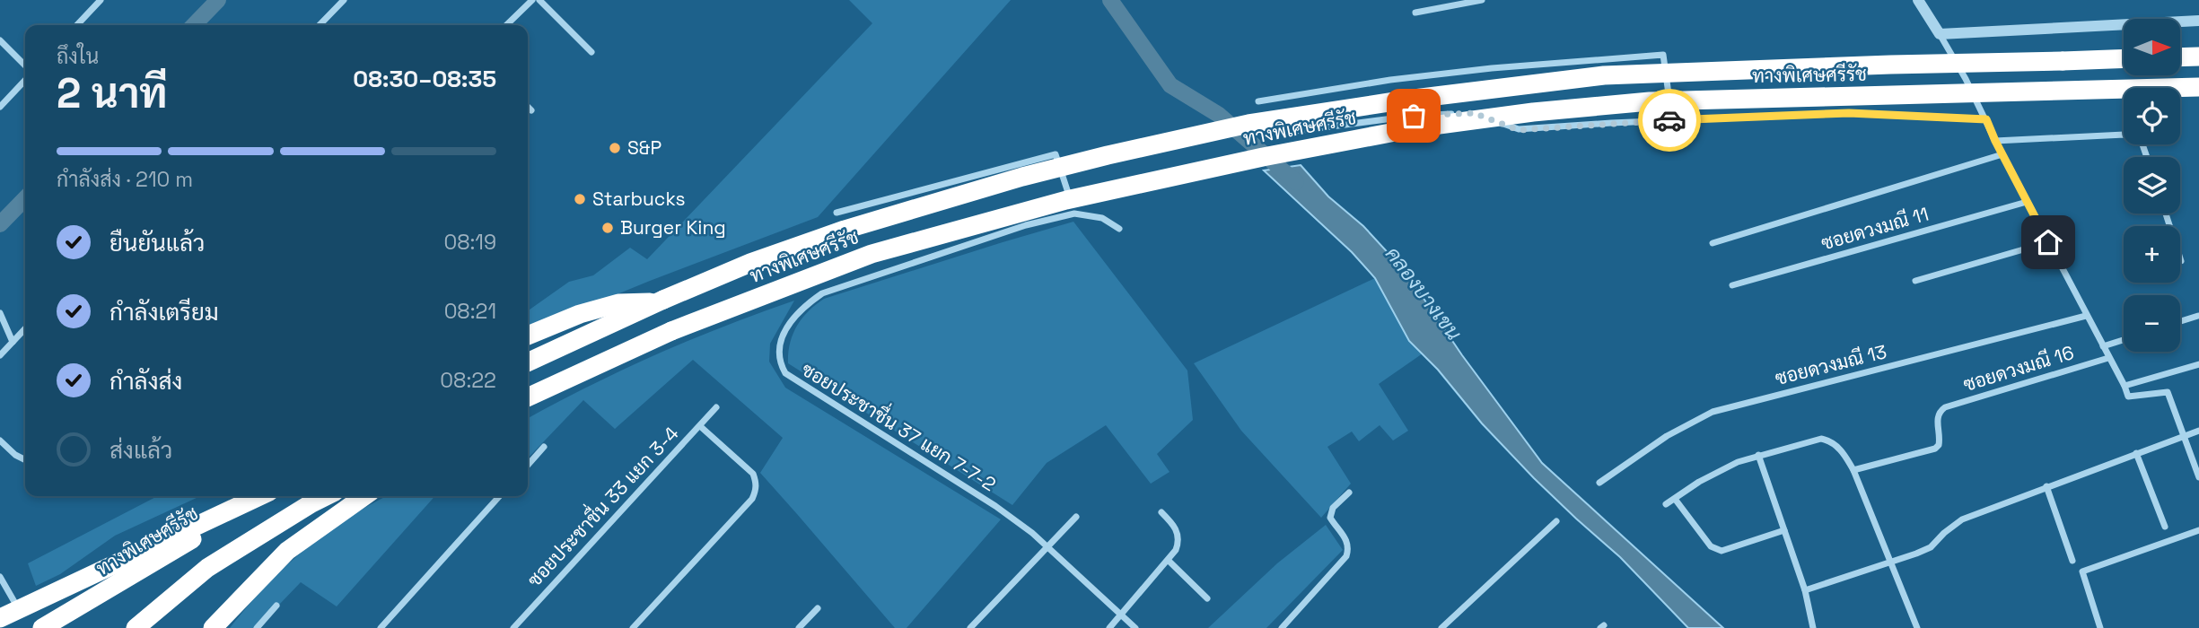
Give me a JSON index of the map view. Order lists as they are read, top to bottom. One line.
{"streets":{"highway":["ทางพิเศษศรีรัช"],"street":["ซอยดวงมณี 11","ซอยดวงมณี 13","ซอยดวงมณี 16","ซอยประชาชื่น 37 แยก 7-7-2","ซอยประชาชื่น 33 แยก 3-4"]},"water":["คลองบางเขน"],"places":["S&P","Starbucks","Burger King"],"north":"right","page":{"map_buttons":["+","−"],"heading":["2 นาที","ถึงใน","08:30–08:35"],"bar":"กำลังส่ง · 210 m","list":[["ยืนยันแล้ว","08:19"],["กำลังเตรียม","08:21"],["กำลังส่ง","08:22"],"ส่งแล้ว"]}}
